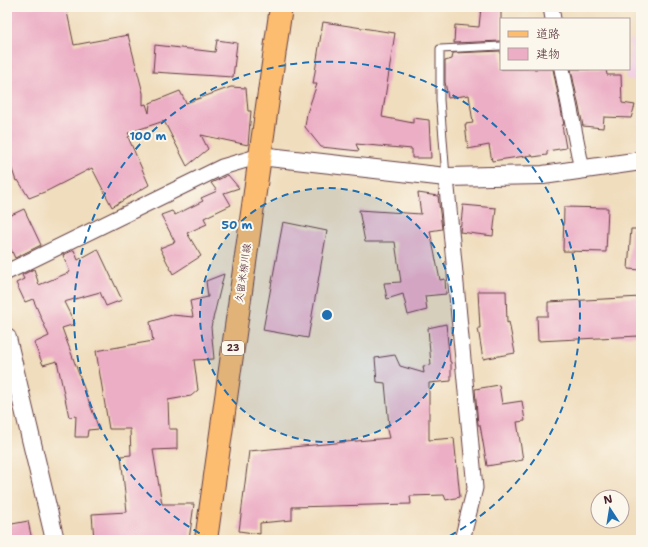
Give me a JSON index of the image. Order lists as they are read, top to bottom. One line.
{"streets":{"main road":["久留米柳川線","23"]},"legend":["道路","建物"],"north":"top","rings":["100 m","50 m"]}
